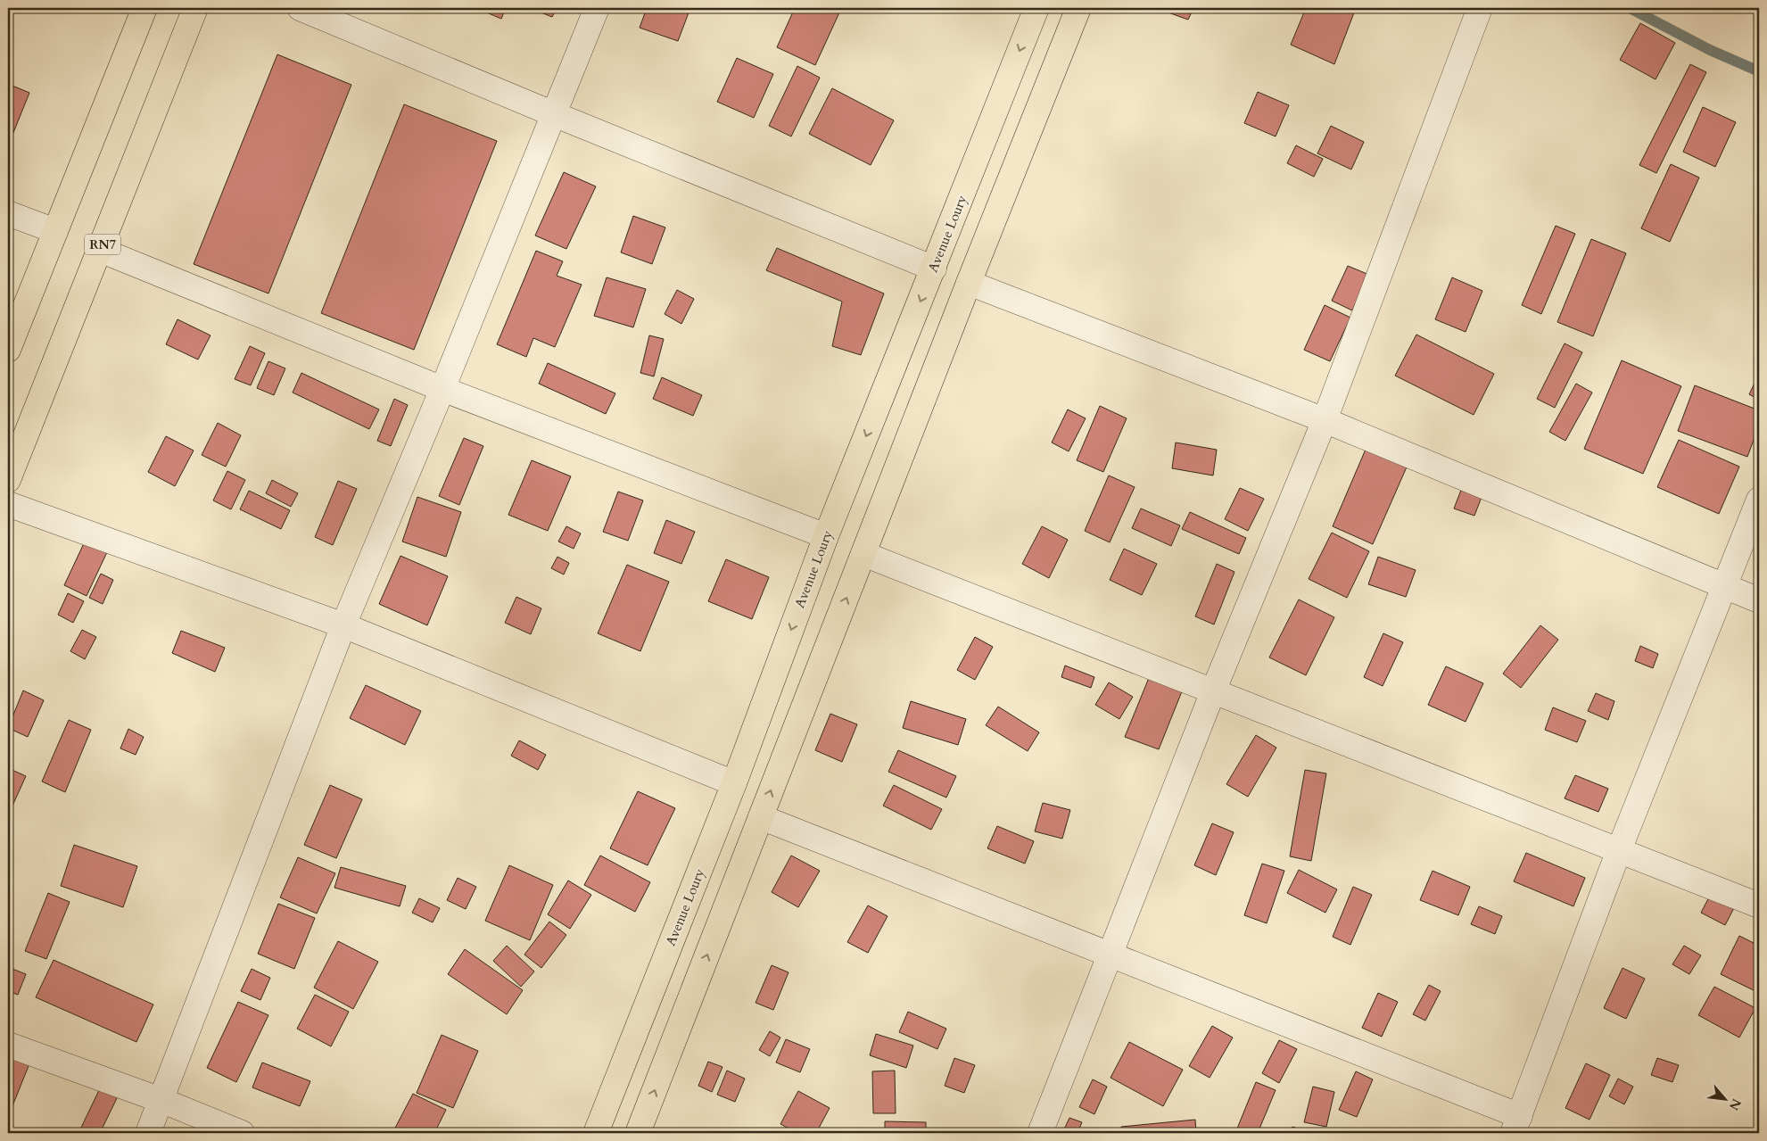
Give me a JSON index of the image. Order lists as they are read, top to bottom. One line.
{"streets":{"main road":["Avenue Loury","RN7"]},"north":"bottom right"}
